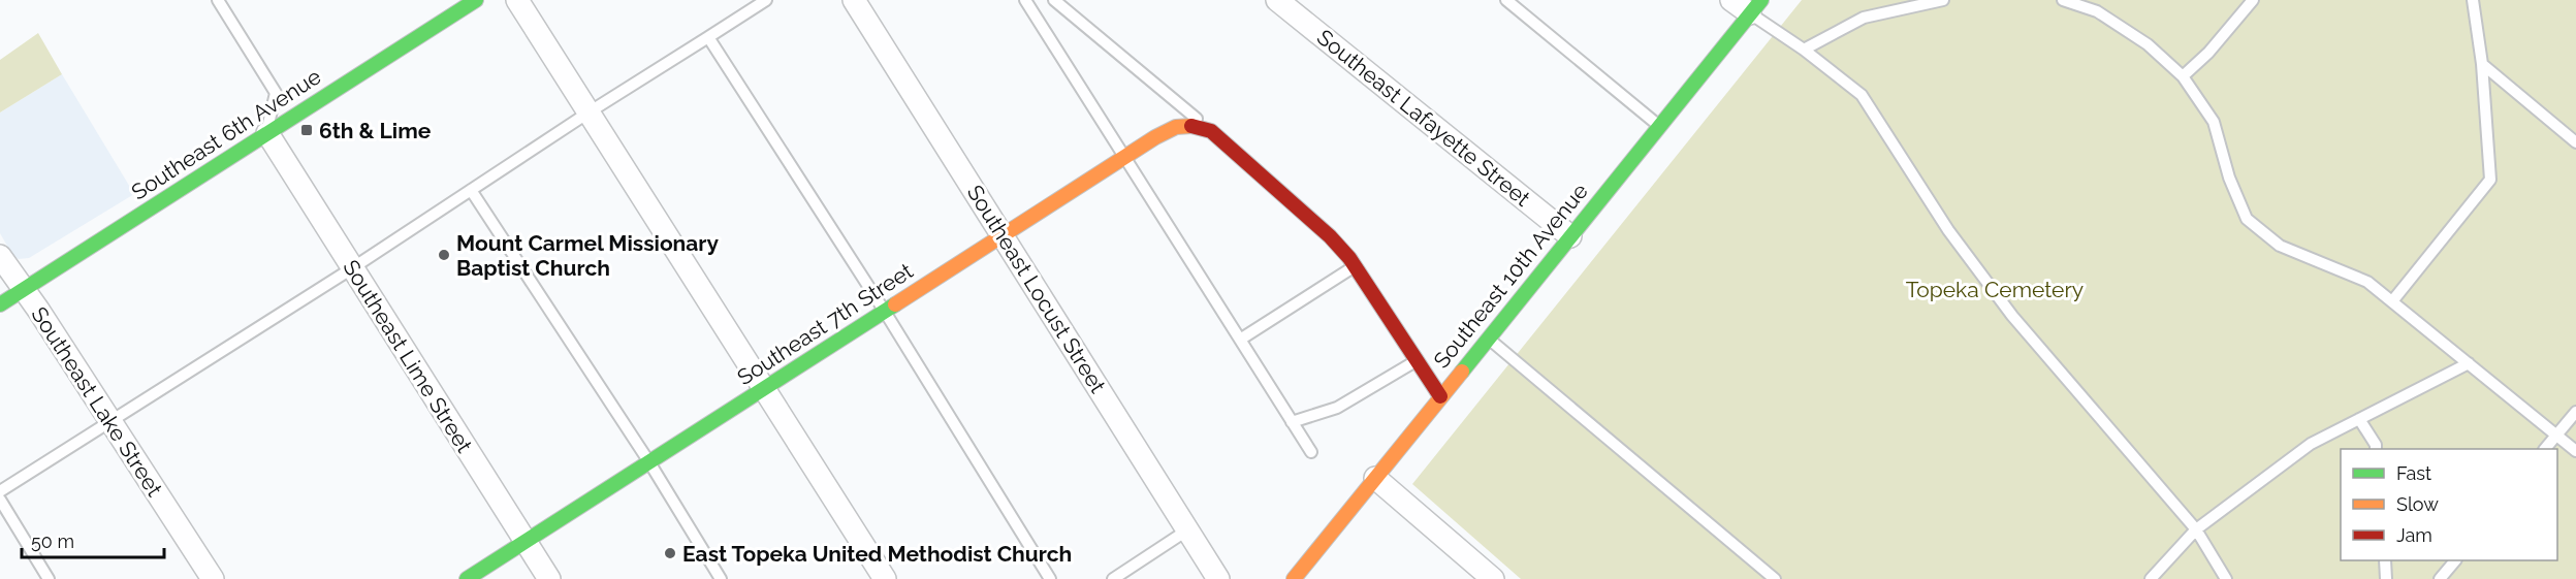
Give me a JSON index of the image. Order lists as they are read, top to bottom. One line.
{"streets":{"main road":["Southeast 6th Avenue","Southeast 10th Avenue","Southeast 7th Street"],"street":["Southeast Lafayette Street","Southeast Locust Street","Southeast Lime Street","Southeast Lake Street"]},"crossings":[["Southeast Lafayette Street","Southeast 10th Avenue"],["Southeast 6th Avenue","Southeast Lime Street"],["Southeast 6th Avenue","Southeast Lake Street"],["Southeast Locust Street","Southeast 7th Street"],["Southeast 7th Street","Southeast Lime Street"]],"parks":["Topeka Cemetery"],"places":{"transit":["6th & Lime"],"other":["Mount Carmel Missionary Baptist Church","East Topeka United Methodist Church"]},"legend":["Fast","Slow","Jam"],"scale_bar":"50 m"}
